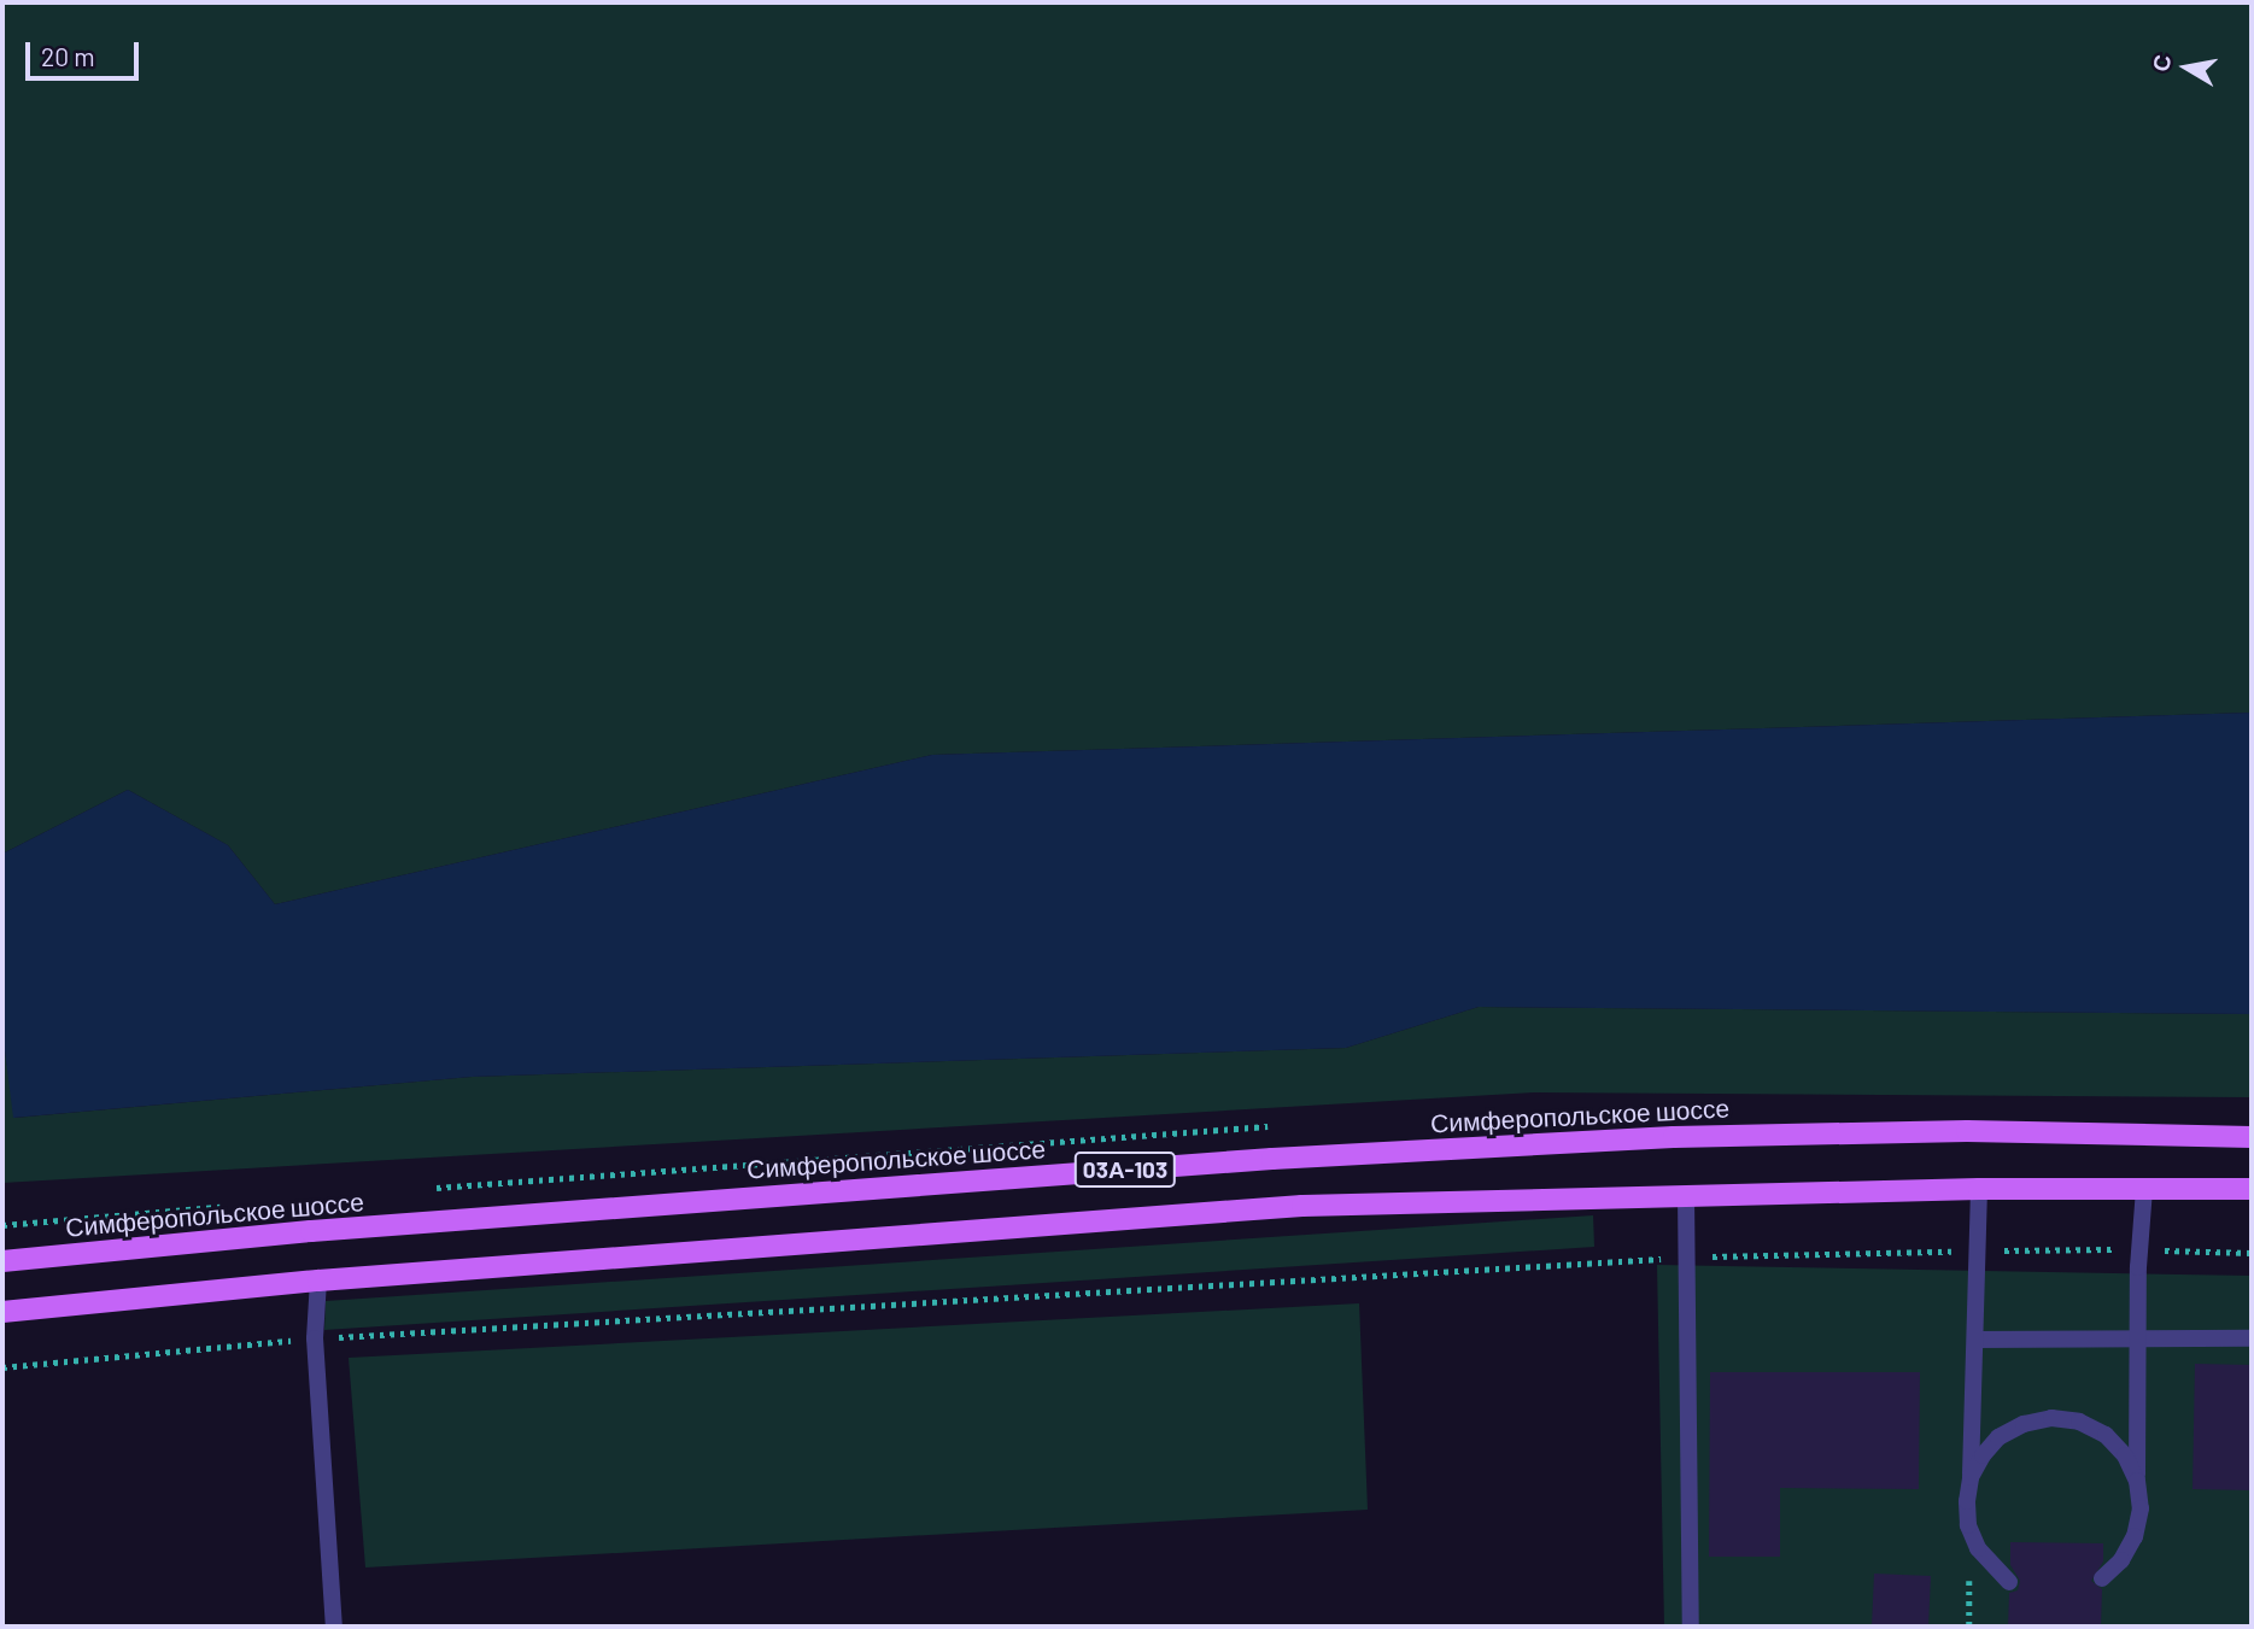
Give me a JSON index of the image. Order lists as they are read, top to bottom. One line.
{"streets":{"main road":["Симферопольское шоссе","03А-103"]},"scale_bar":"20 m","north":"left"}
